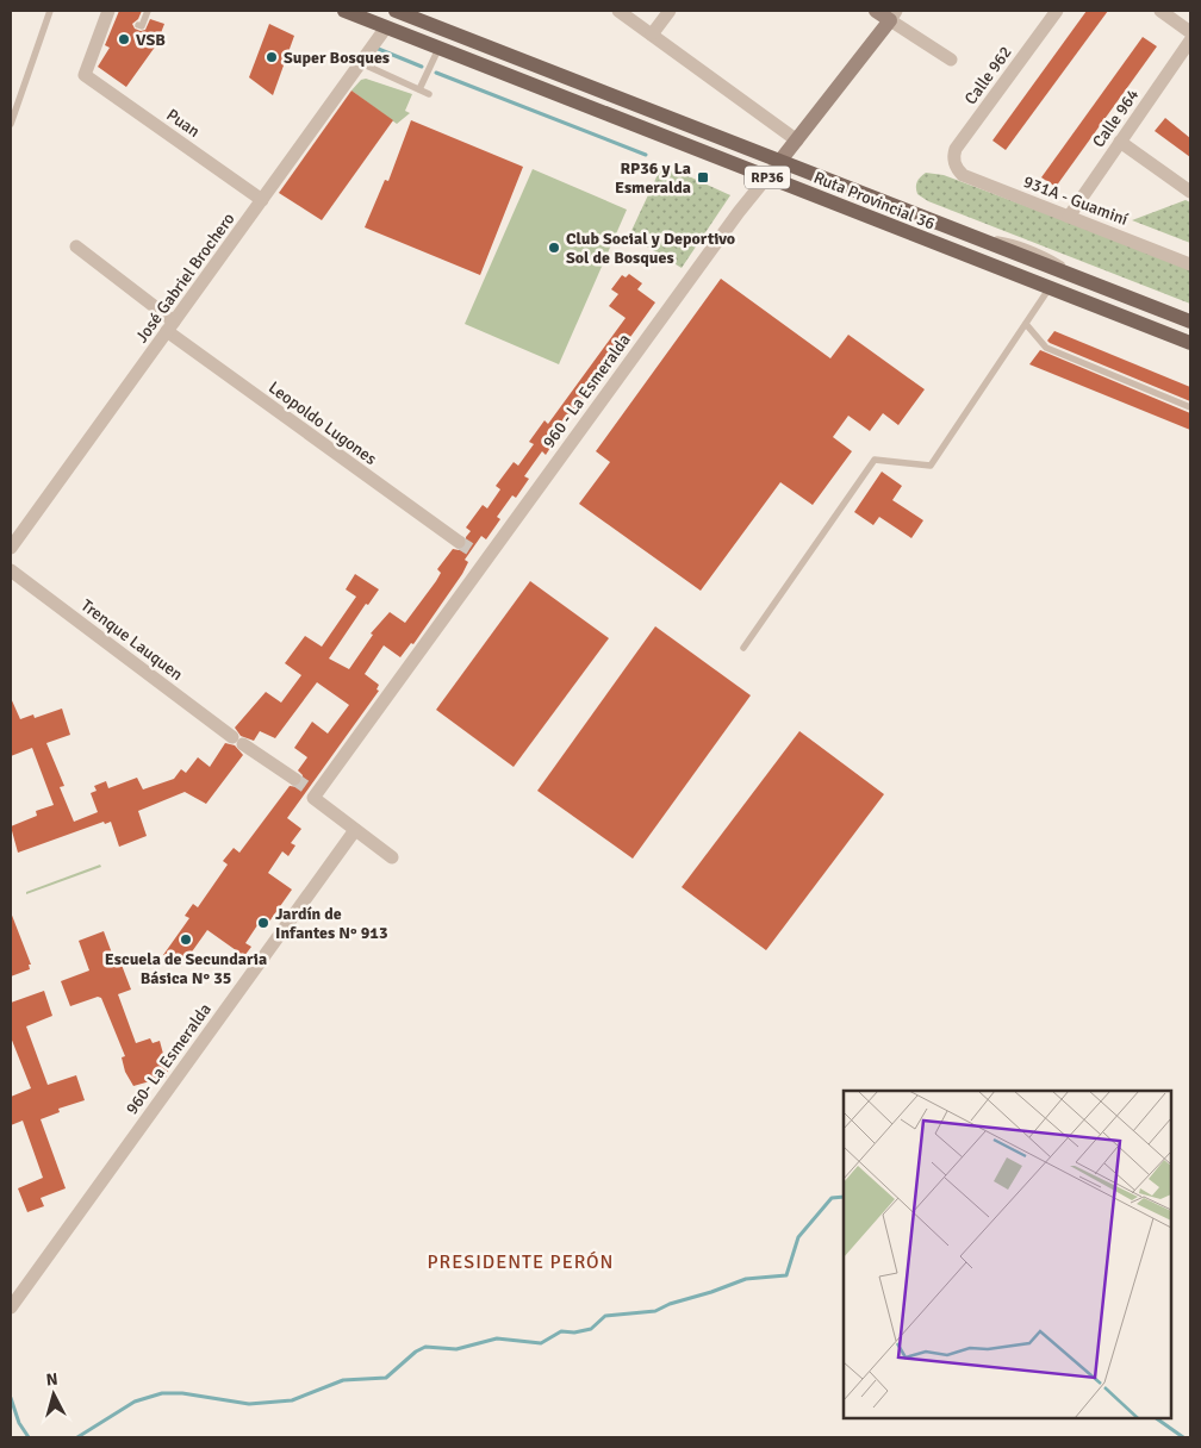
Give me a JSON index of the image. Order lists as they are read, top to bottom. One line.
{"streets":{"main road":["RP36","Ruta Provincial 36"],"street":["Calle 962","Calle 964","Puan","931A - Guaminí","José Gabriel Brochero","960 - La Esmeralda","Leopoldo Lugones","Trenque Lauquen","960- La Esmeralda"]},"crossings":[["Calle 962","931A - Guaminí"],["Calle 964","931A - Guaminí"],["Puan","José Gabriel Brochero"],["Ruta Provincial 36","José Gabriel Brochero"],["Ruta Provincial 36","960 - La Esmeralda"],["José Gabriel Brochero","Leopoldo Lugones"],["960 - La Esmeralda","960- La Esmeralda"]],"districts":["PRESIDENTE PERÓN"],"places":{"other":["VSB","Super Bosques","Club Social y Deportivo Sol de Bosques","Jardín de Infantes N° 913","Escuela de Secundaria Básica N° 35"],"transit":["RP36 y La Esmeralda"]},"north":"top"}
